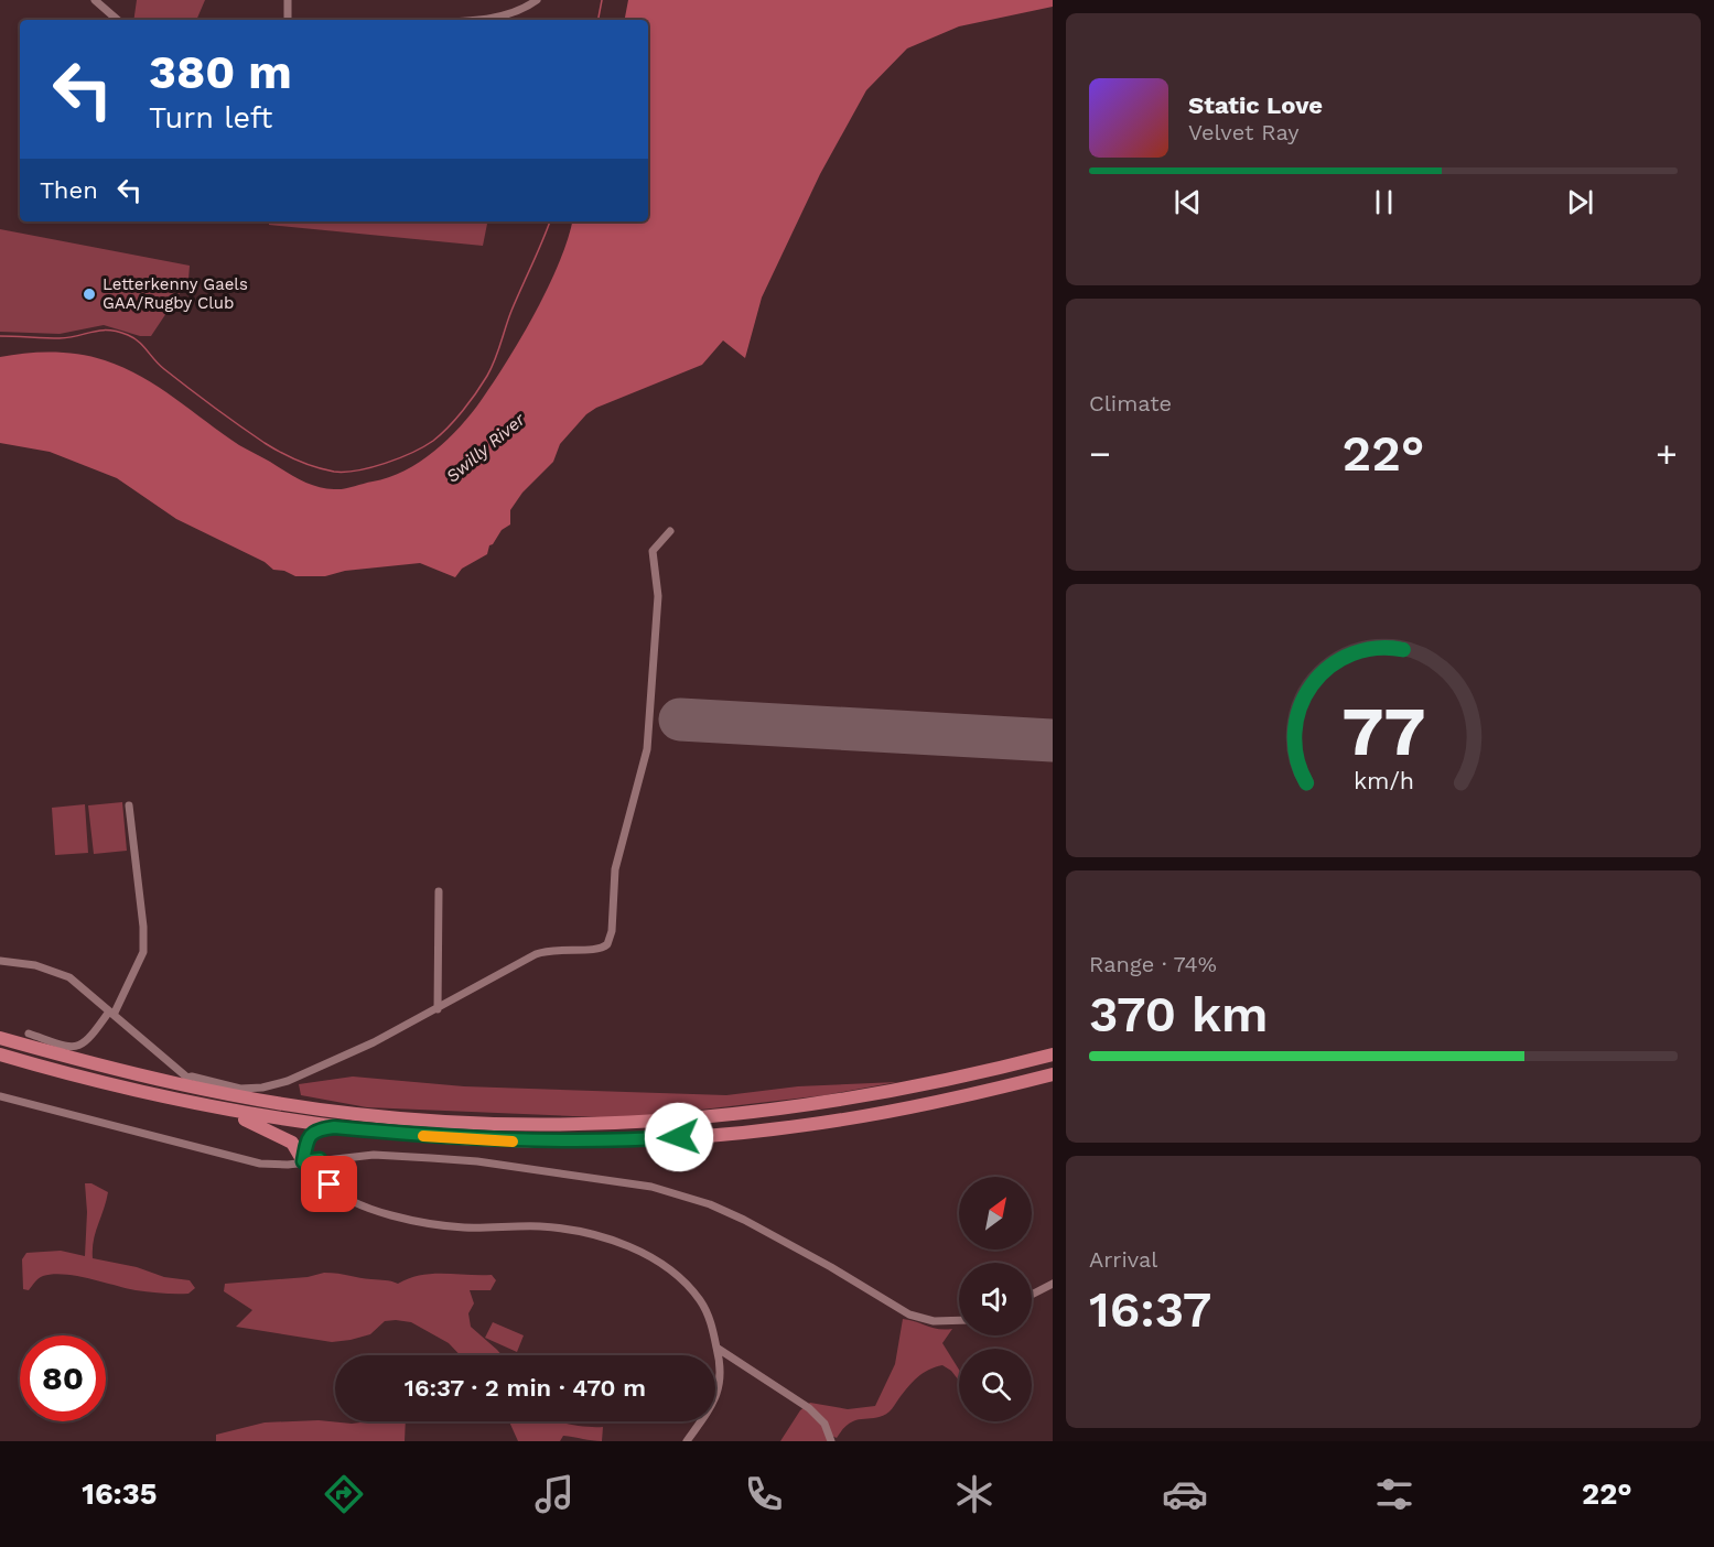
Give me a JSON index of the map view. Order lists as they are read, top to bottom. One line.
{"water":["Swilly River"],"places":["Letterkenny Gaels GAA/Rugby Club"],"north":"top right","page":{"turn":["380 m","Turn left"],"song":["Static Love","Velvet Ray"],"then":"Then","tile":["Climate",["Range · 74%","370 km"],["Arrival","16:37"]],"heat":["−","22°","+"],"limit":"80","trip":"16:37 · 2 min · 470 m","tabs":["16:35","22°"],"gauge":["77","km/h"]}}
